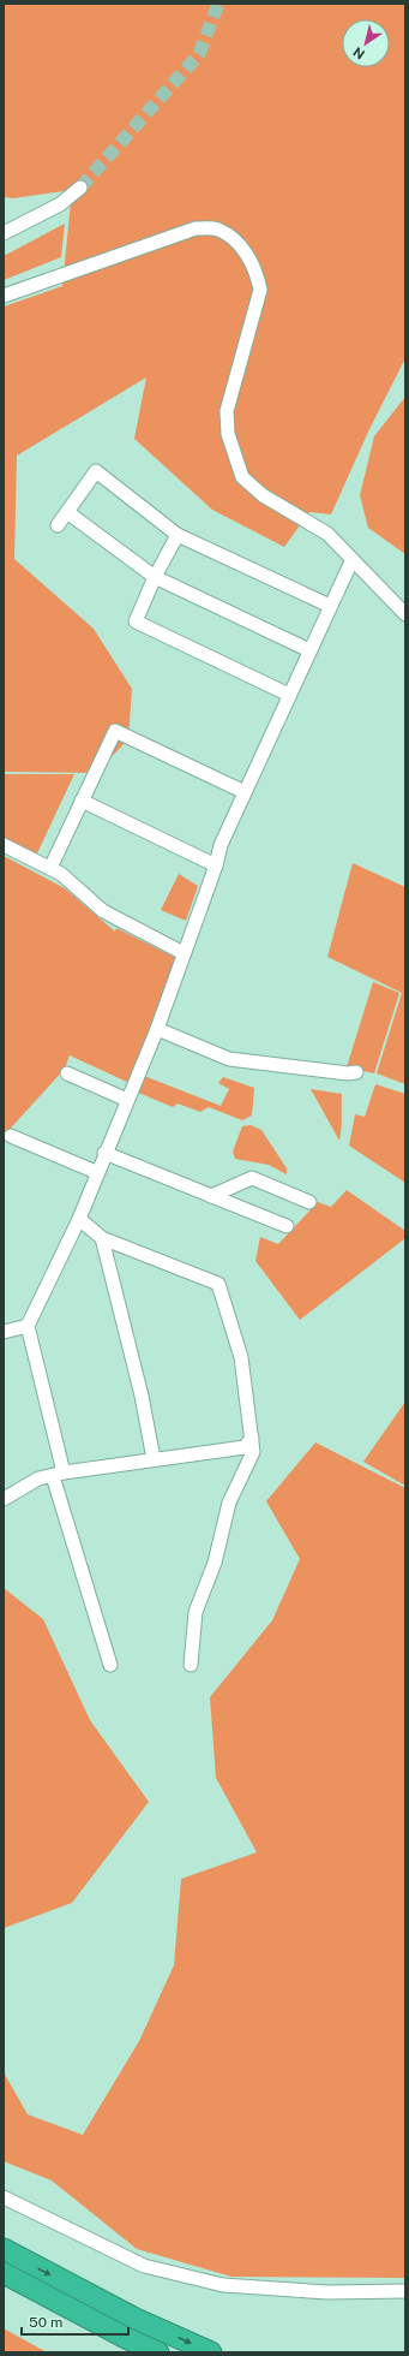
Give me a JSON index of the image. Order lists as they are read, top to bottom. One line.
{"scale_bar":"50 m","north":"bottom left"}
